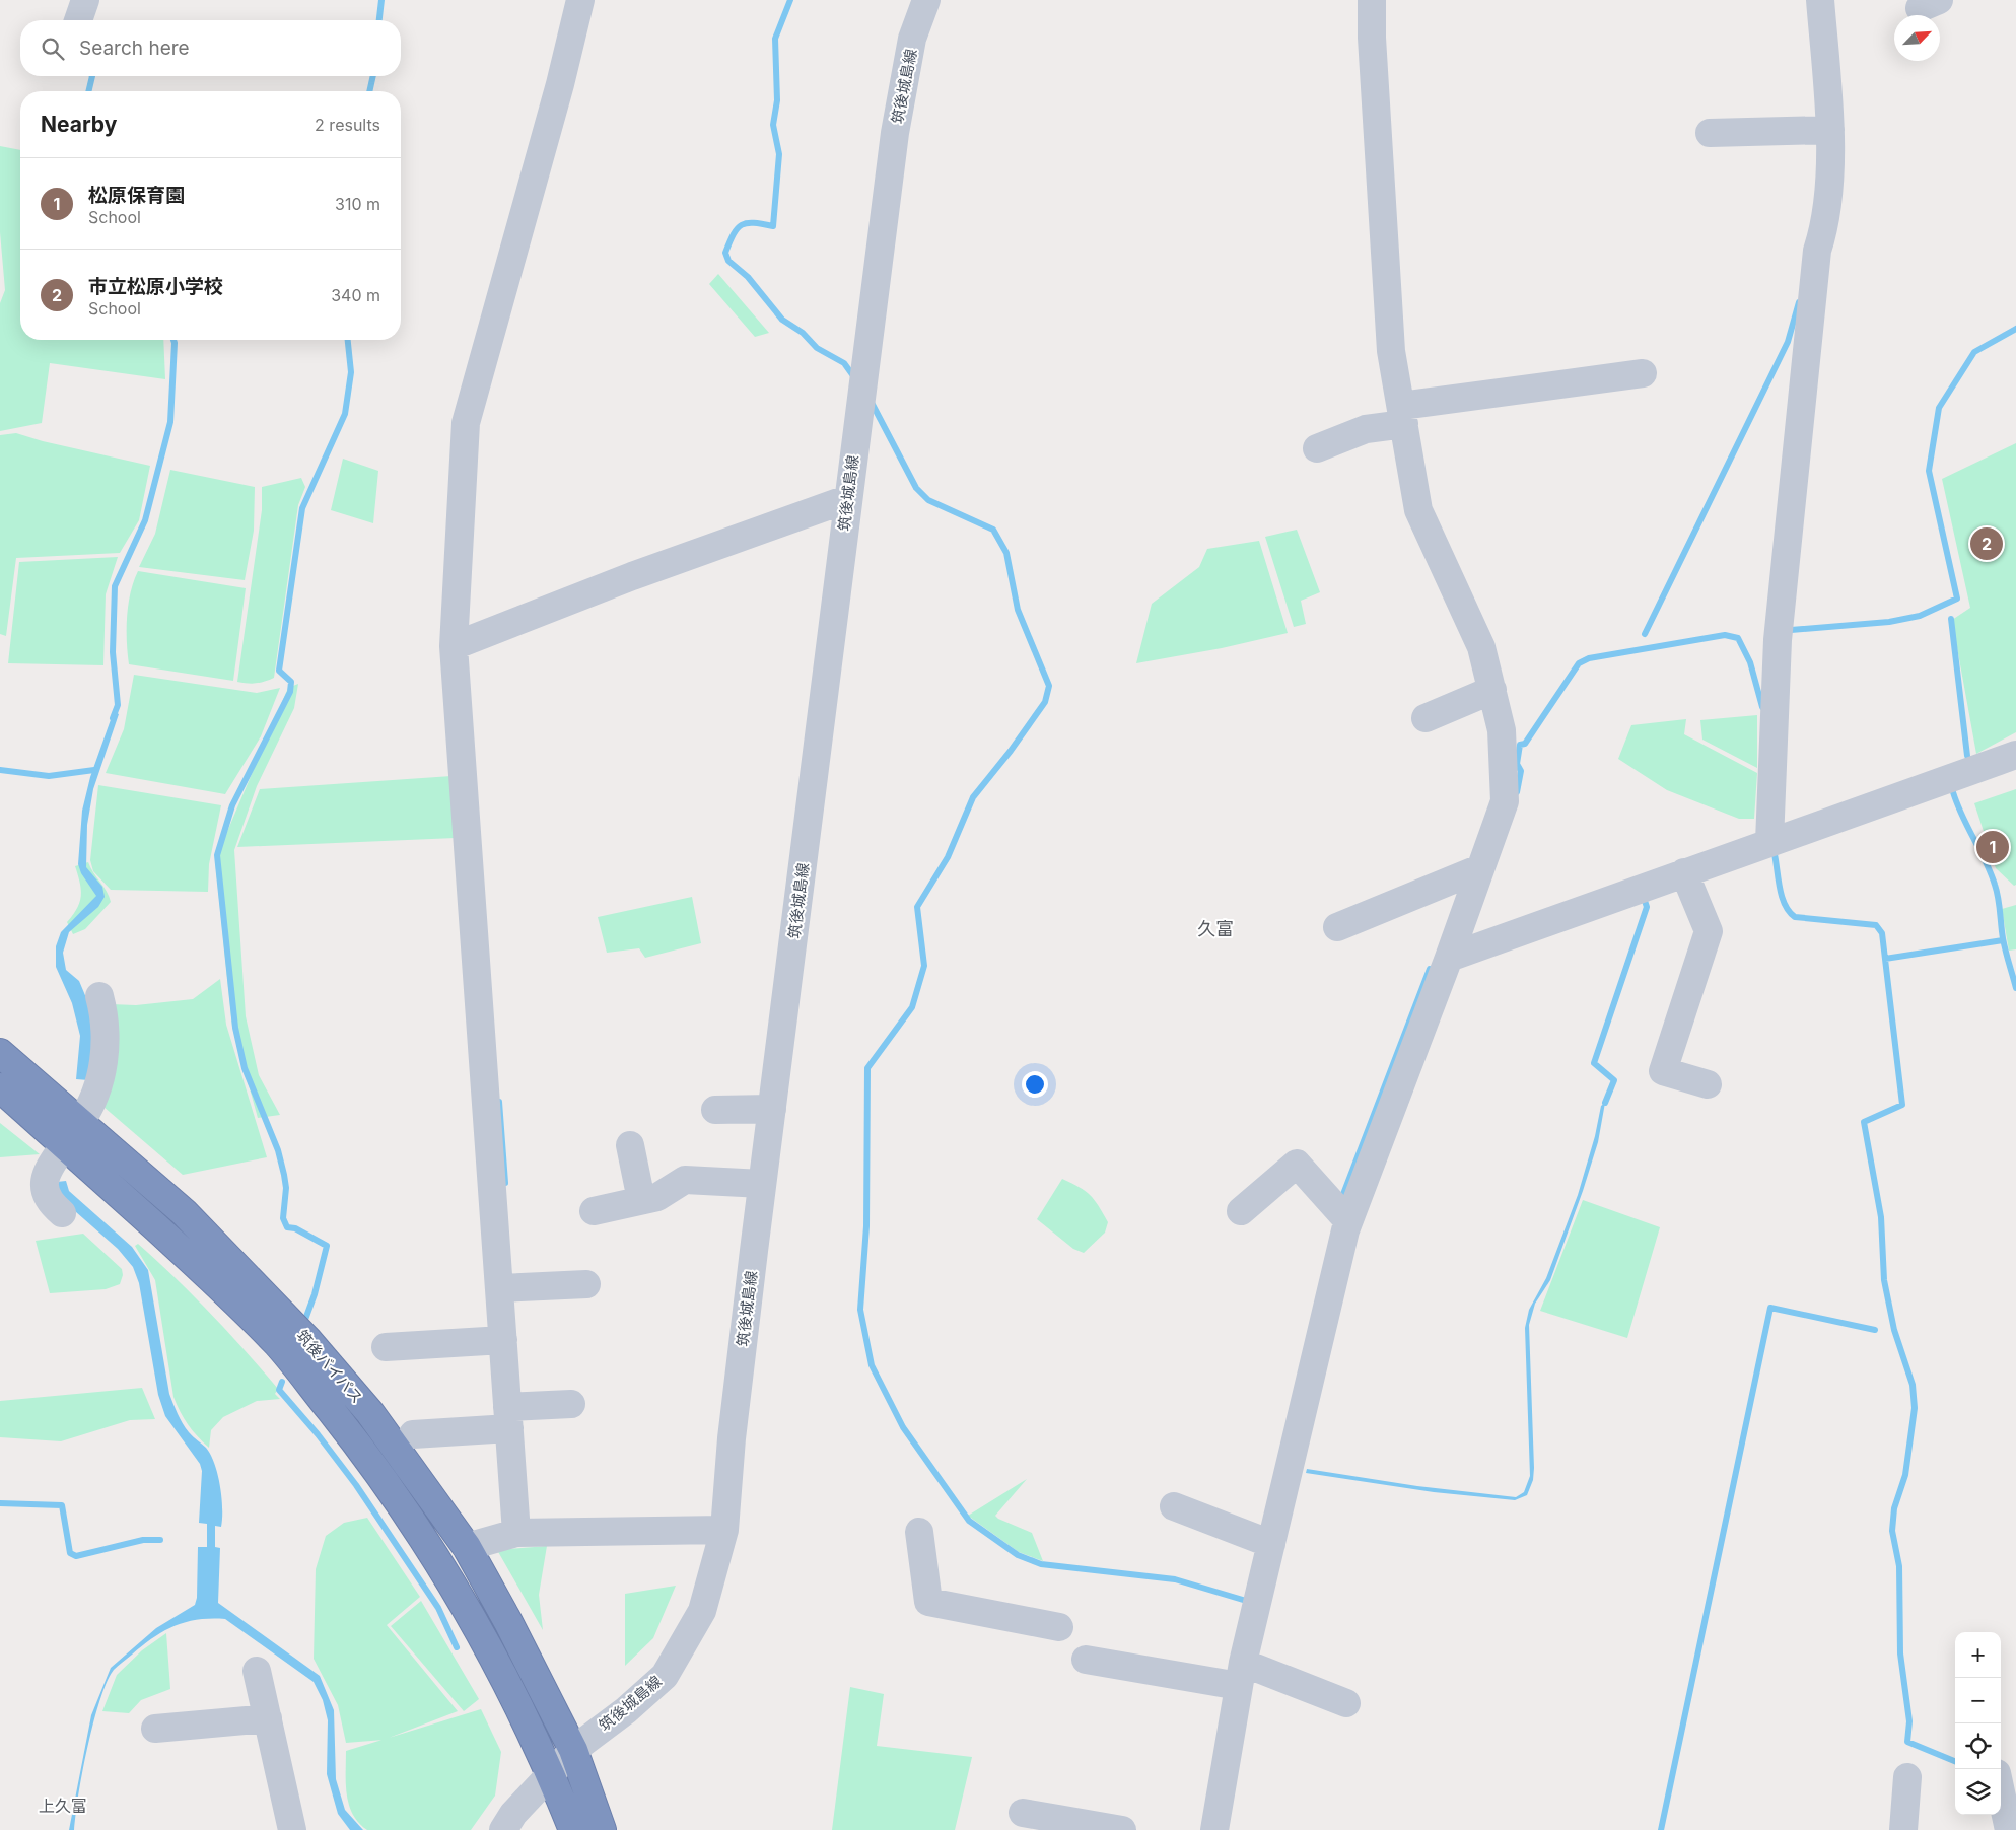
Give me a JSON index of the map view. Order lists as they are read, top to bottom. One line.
{"streets":{"highway":["筑後バイパス"],"street":["筑後城島線"]},"crossings":[["筑後城島線","筑後バイパス"]],"districts":["久富","上久富"],"north":"top right","page":{"search":"Search here","heading":["Nearby","2 results"],"list":[{"mark":"1","name":"松原保育園","note":"School","value":"310 m"},{"mark":"2","name":"市立松原小学校","note":"School","value":"340 m"}],"pins":["2","1"],"map_buttons":["+","−"]}}
